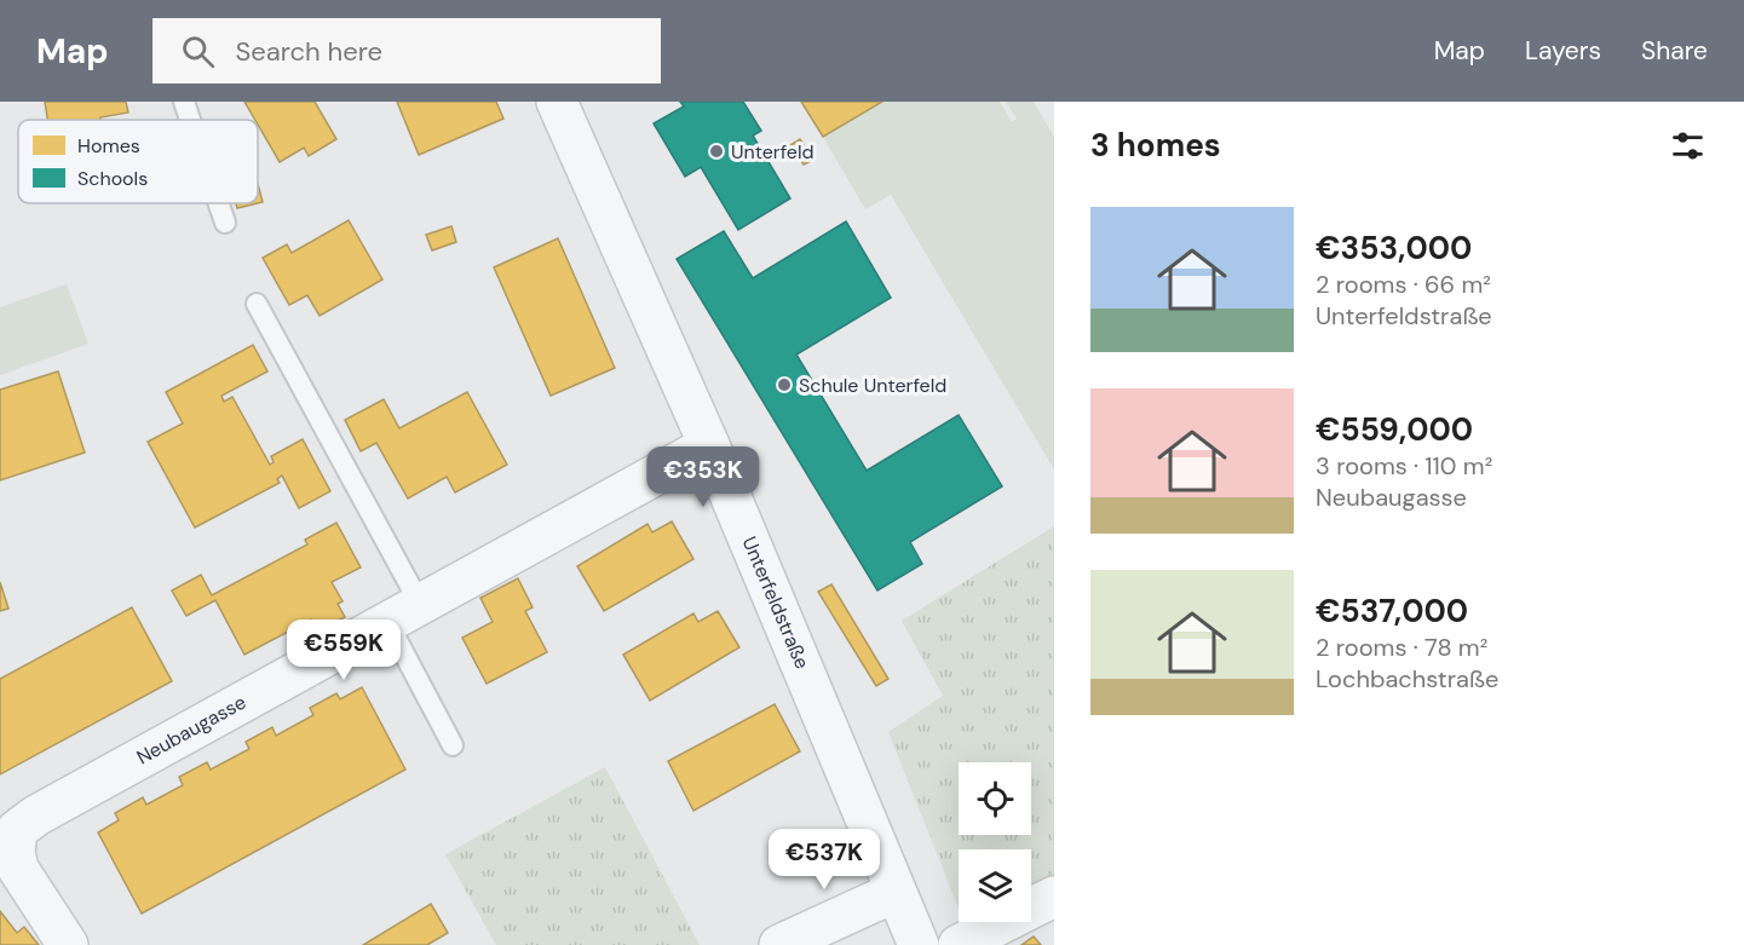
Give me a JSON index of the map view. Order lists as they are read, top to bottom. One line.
{"streets":{"street":["Unterfeldstraße","Neubaugasse"]},"crossings":[["Unterfeldstraße","Neubaugasse"]],"places":["Unterfeld","Schule Unterfeld"],"legend":["Homes","Schools"],"page":{"header":"Map","search":"Search here","nav":["Map","Layers","Share"],"heading":"3 homes","list":[{"name":"€353,000","note":"2 rooms · 66 m² · Unterfeldstraße"},{"name":"€559,000","note":"3 rooms · 110 m² · Neubaugasse"},{"name":"€537,000","note":"2 rooms · 78 m² · Lochbachstraße"}],"price":["€353K","€559K","€537K"]}}
